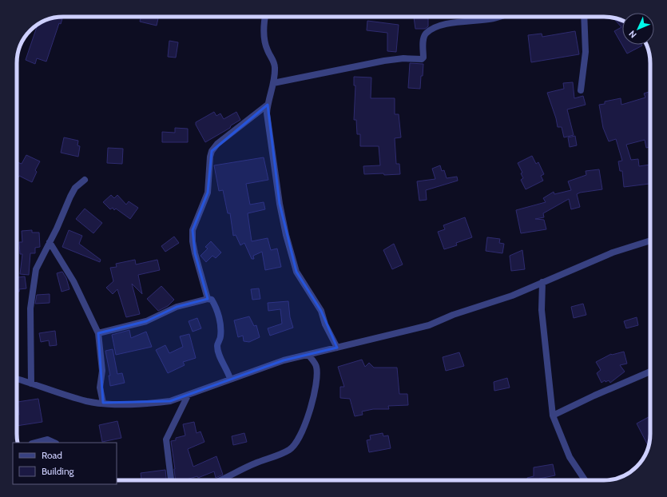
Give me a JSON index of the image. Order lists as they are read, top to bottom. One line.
{"legend":["Road","Building"],"north":"bottom left"}
